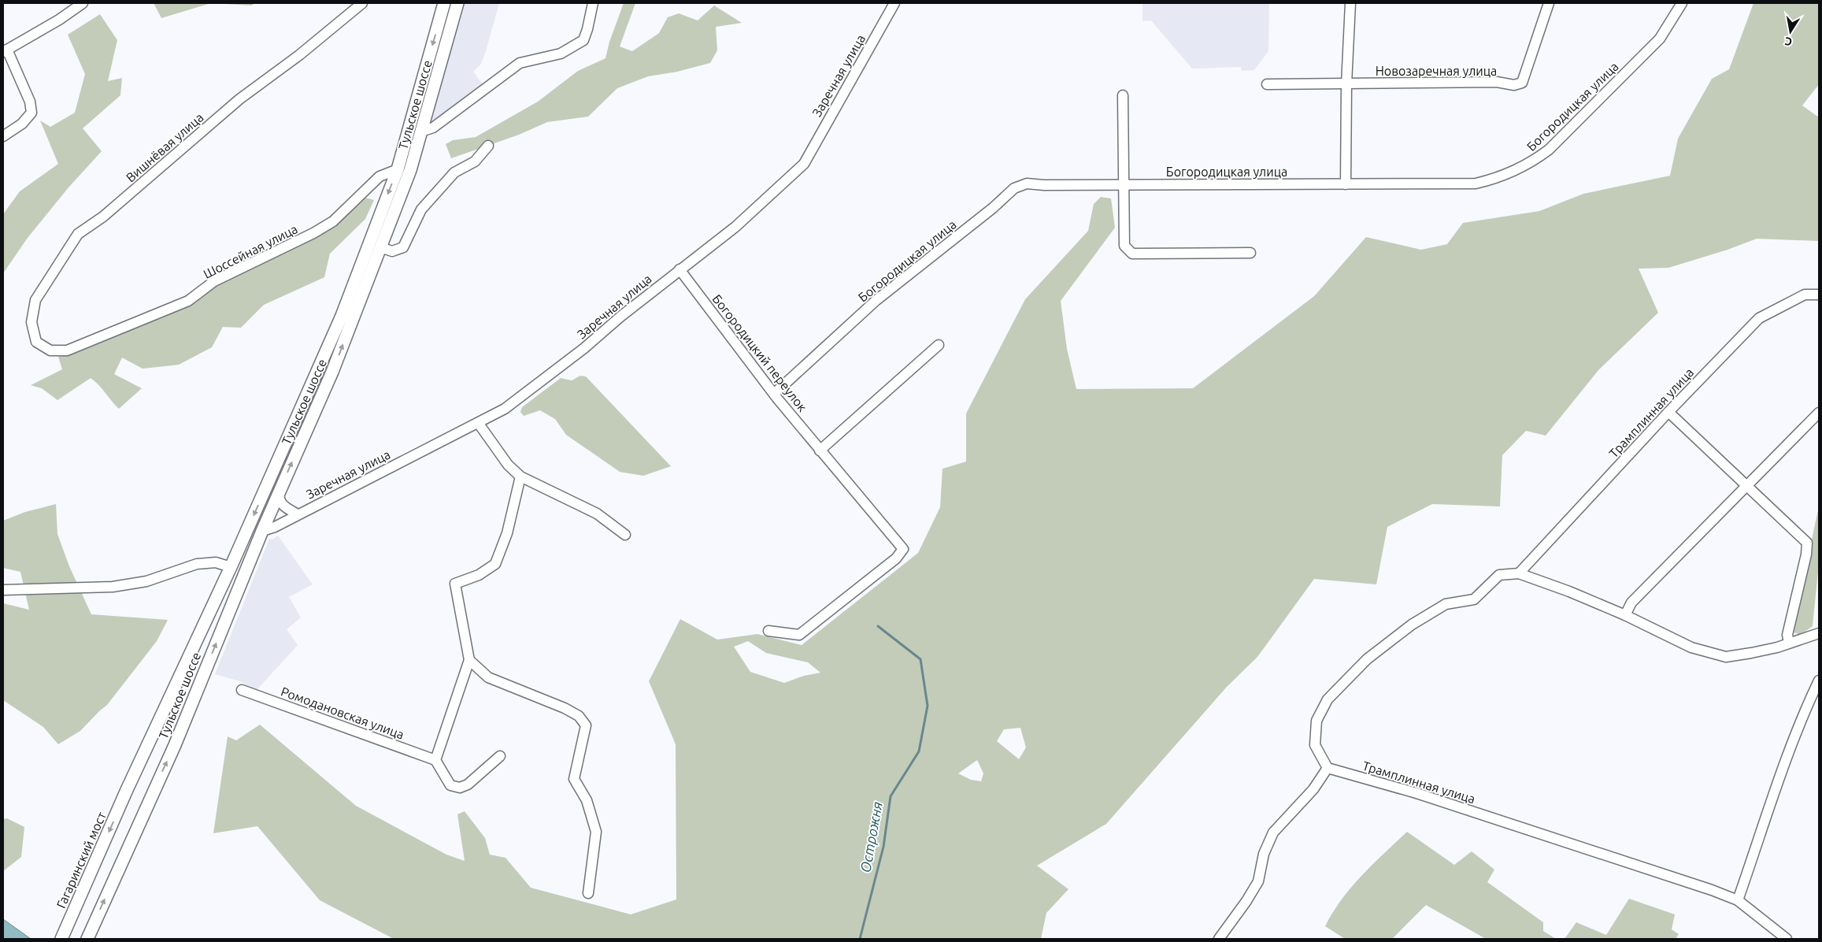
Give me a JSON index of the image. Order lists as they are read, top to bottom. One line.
{"streets":{"main road":["Тульское шоссе","Гагаринский мост"],"street":["Новозаречная улица","Заречная улица","Богородицкая улица","Вишнёвая улица","Шоссейная улица","Богородицкий переулок","Трамплинная улица","Ромодановская улица"]},"crossings":[["Заречная улица","Тульское шоссе"],["Заречная улица","Богородицкий переулок"],["Тульское шоссе","Шоссейная улица"],["Тульское шоссе","Гагаринский мост"],["Богородицкая улица","Богородицкий переулок"],["Вишнёвая улица","Шоссейная улица"]],"one_way":["Гагаринский мост"],"water":["Острожня"],"north":"bottom"}
